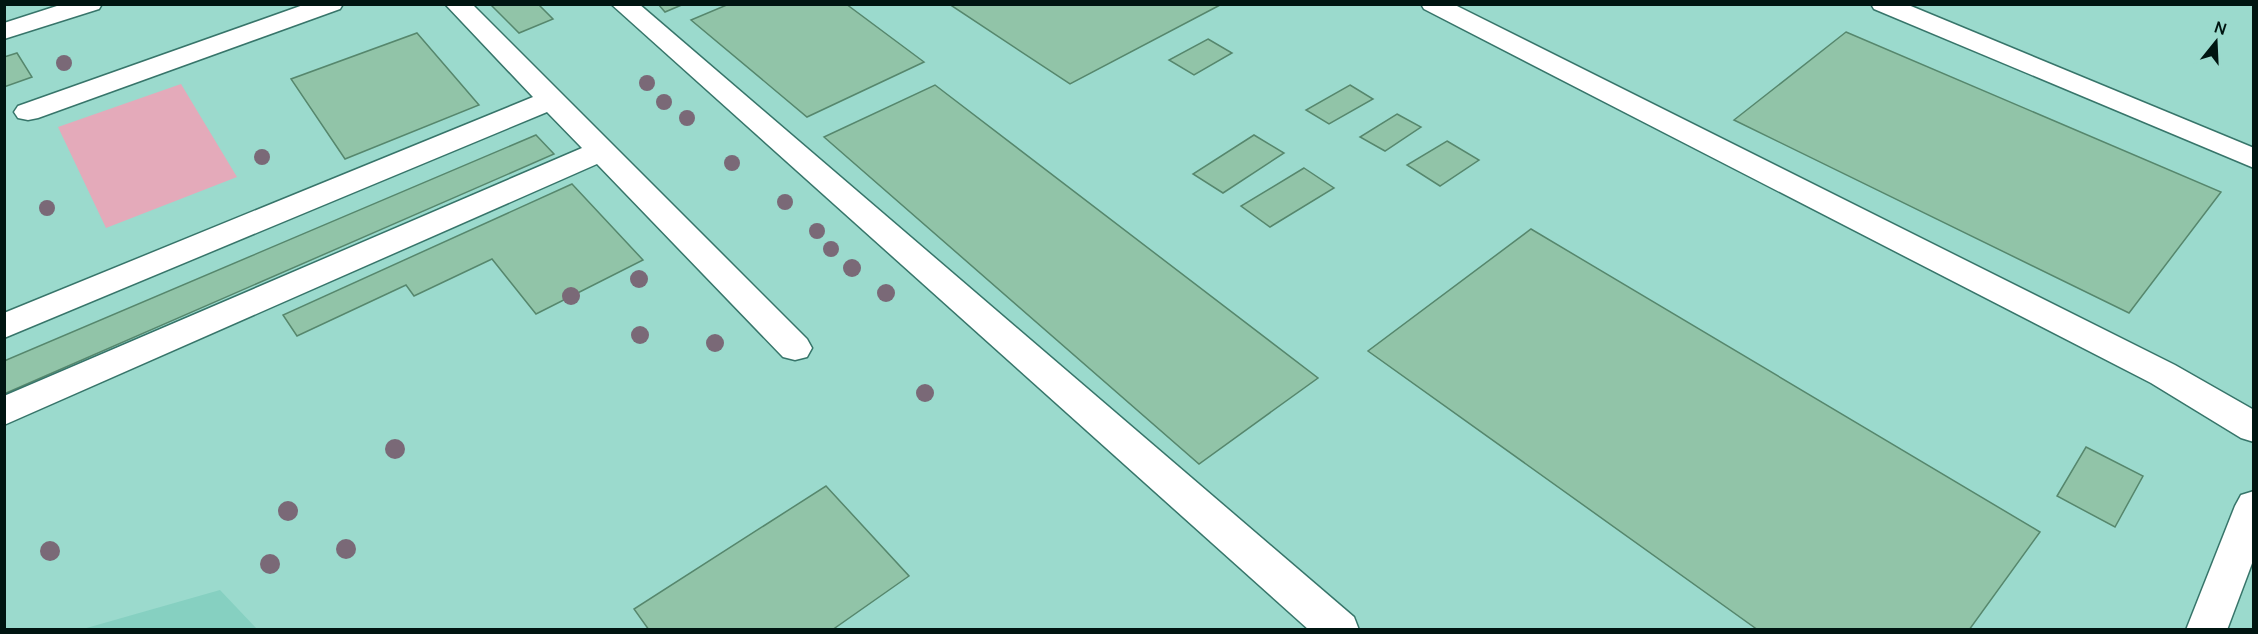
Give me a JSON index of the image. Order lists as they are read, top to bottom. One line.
{"north":"top"}
